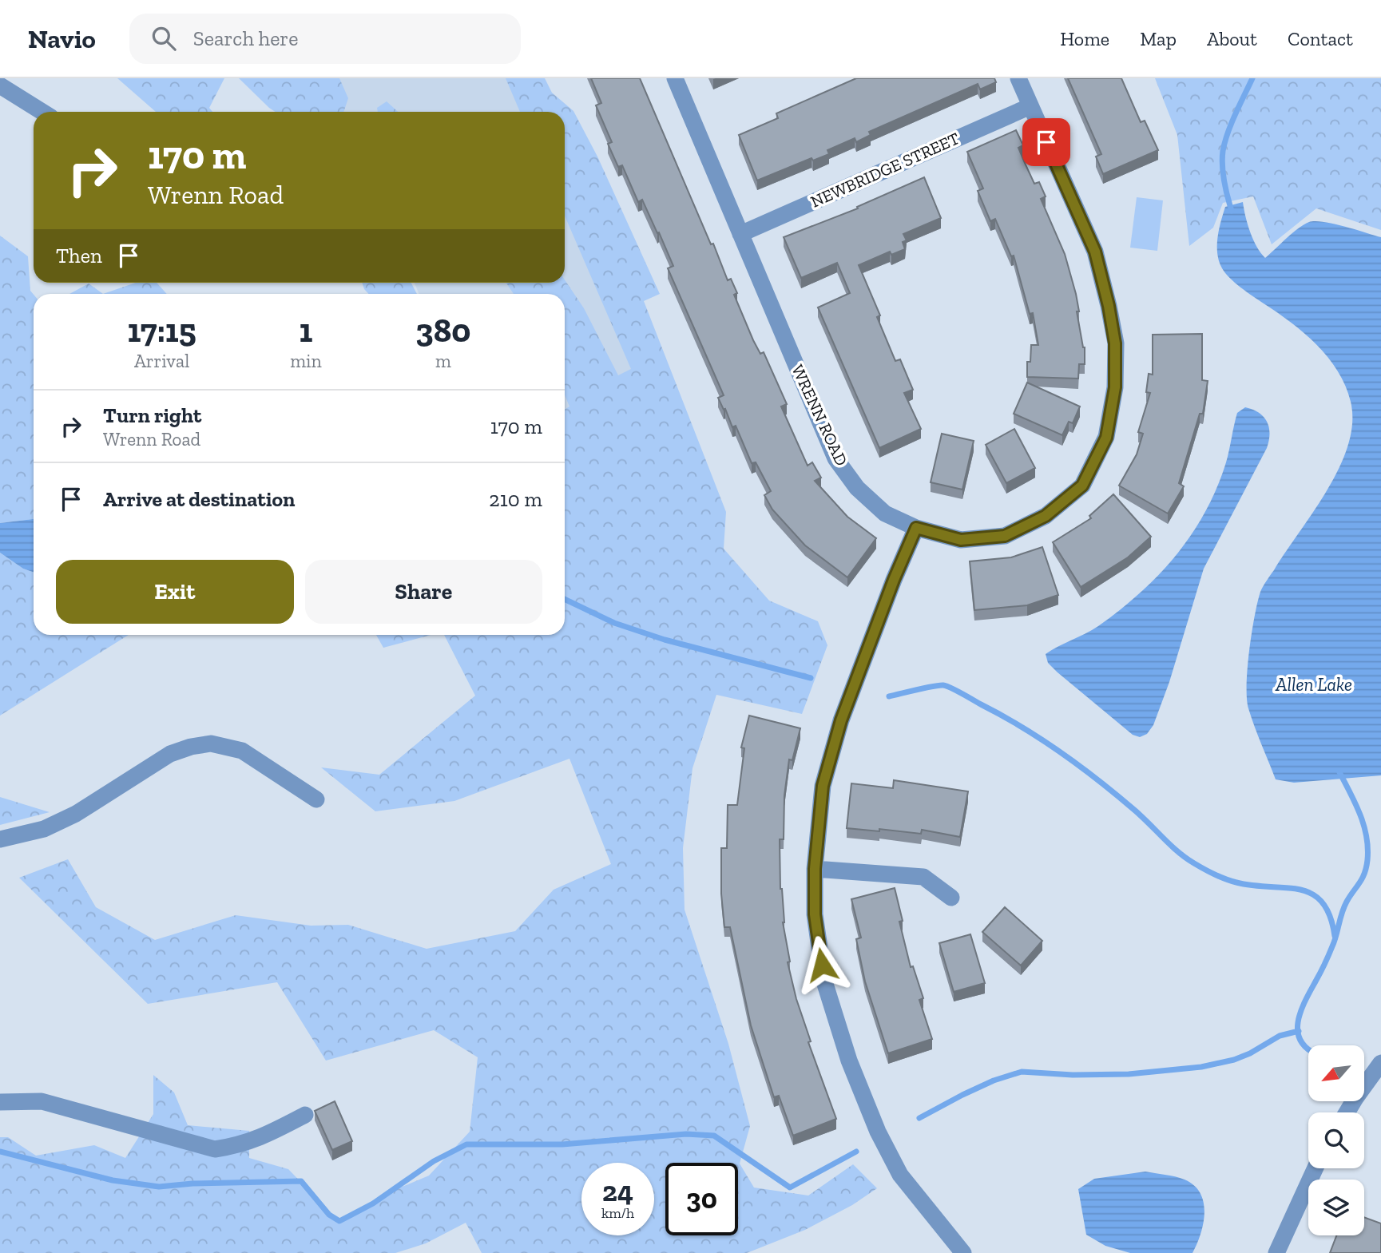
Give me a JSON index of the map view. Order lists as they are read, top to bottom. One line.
{"streets":{"street":["NEWBRIDGE STREET","WRENN ROAD"]},"crossings":[["NEWBRIDGE STREET","WRENN ROAD"]],"water":["Allen Lake"],"north":"bottom left","page":{"header":"Navio","search":"Search here","nav":["Home","Map","About","Contact"],"turn":["170 m","Wrenn Road"],"then":"Then","eta":["17:15","Arrival","1","min","380","m"],"list":[{"name":"Turn right","note":"Wrenn Road","value":"170 m"},{"name":"Arrive at destination","value":"210 m"}],"buttons":["Exit","Share"],"speed":"24 km/h","limit":"30"}}
